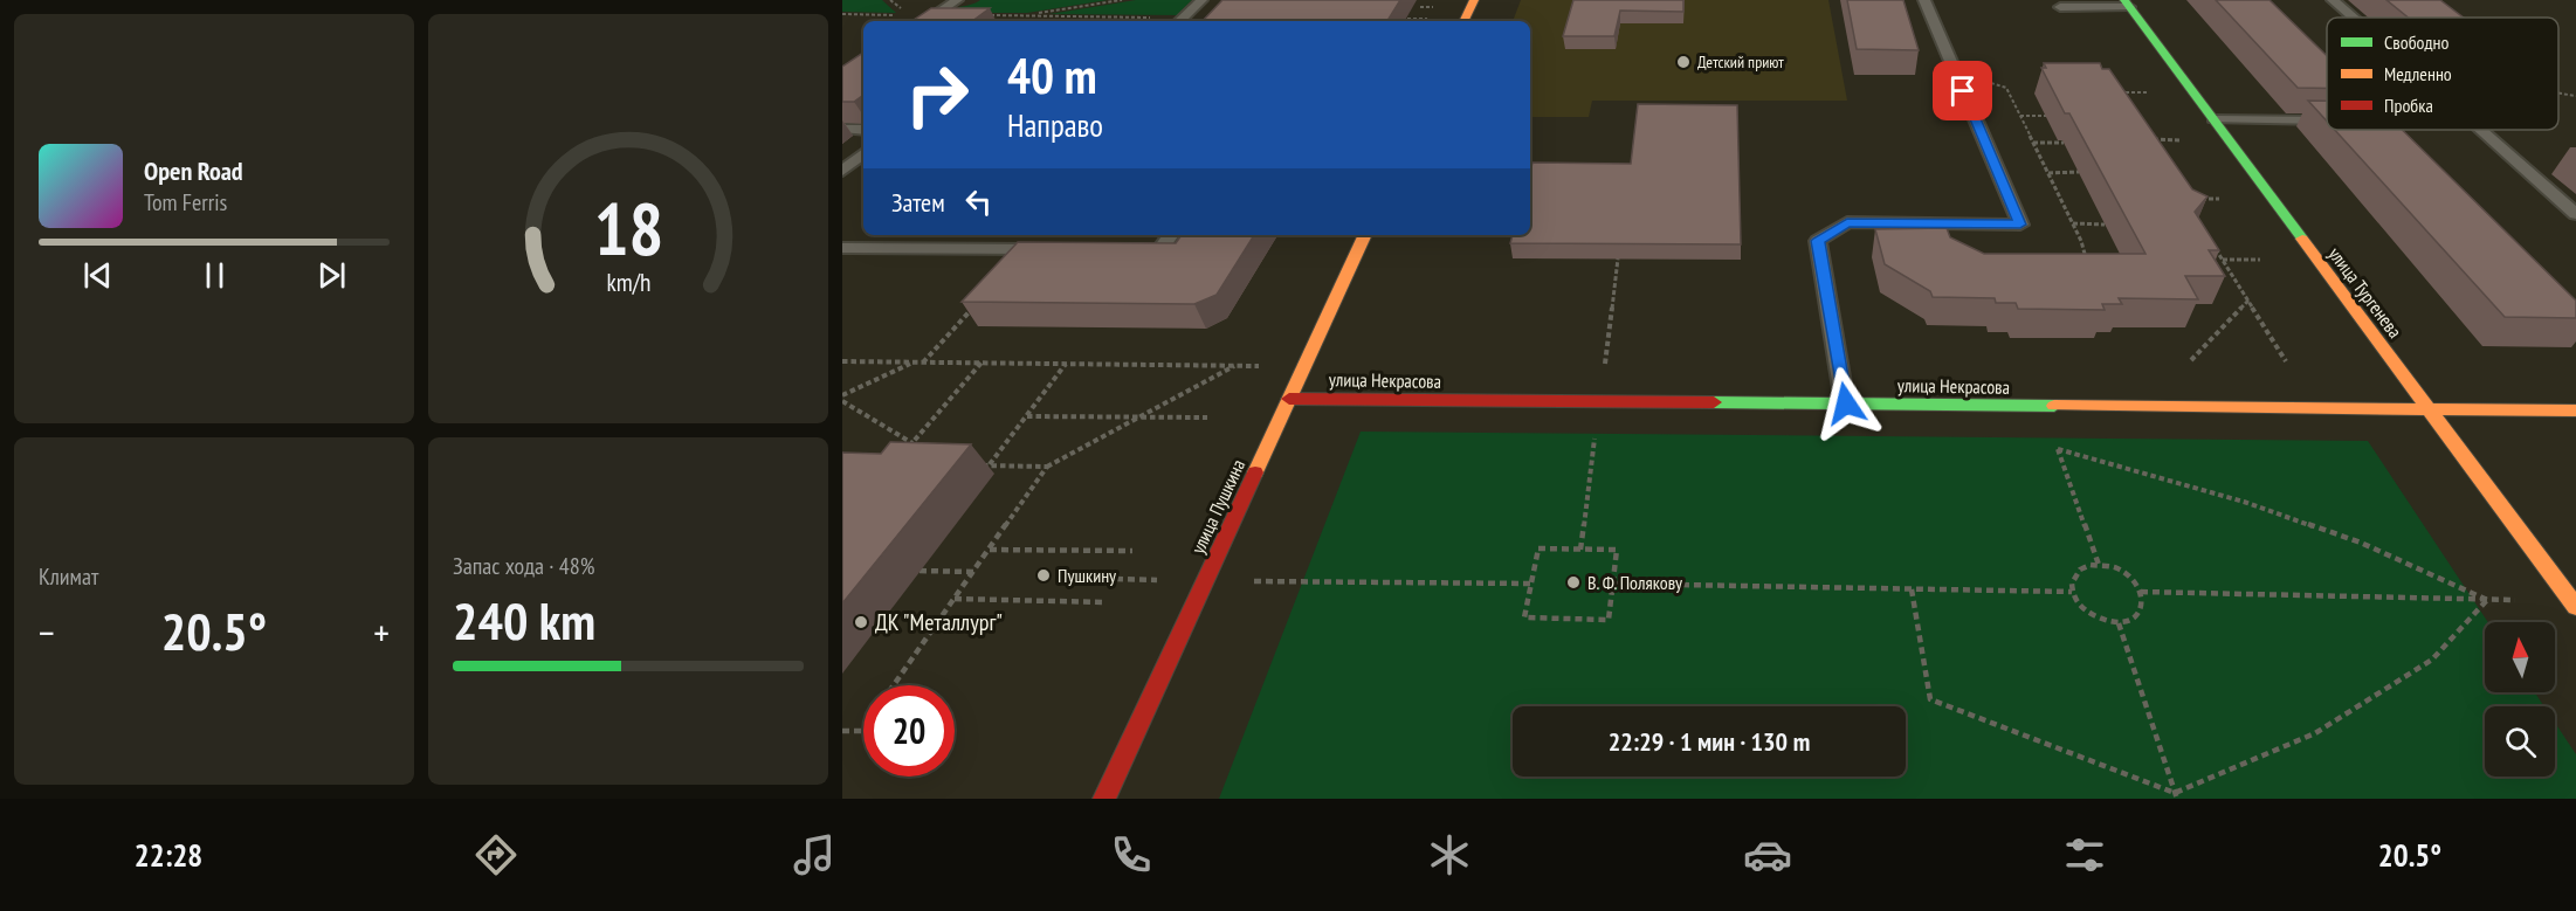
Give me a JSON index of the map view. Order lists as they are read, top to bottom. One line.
{"streets":{"street":["улица Тургенева","улица Некрасова","улица Пушкина"]},"crossings":[["улица Тургенева","улица Некрасова"],["улица Некрасова","улица Пушкина"]],"places":["Детский приют","Пушкину","В. Ф. Полякову","ДК \"Металлург\""],"legend":["Свободно","Медленно","Пробка"],"north":"top","page":{"turn":["40 m","Направо"],"song":["Open Road","Tom Ferris"],"then":"Затем","tile":["Климат",["Запас хода · 48%","240 km"]],"heat":["−","20.5°","+"],"limit":"20","trip":"22:29 · 1 мин · 130 m","tabs":["22:28","20.5°"],"gauge":["18","km/h"]}}
